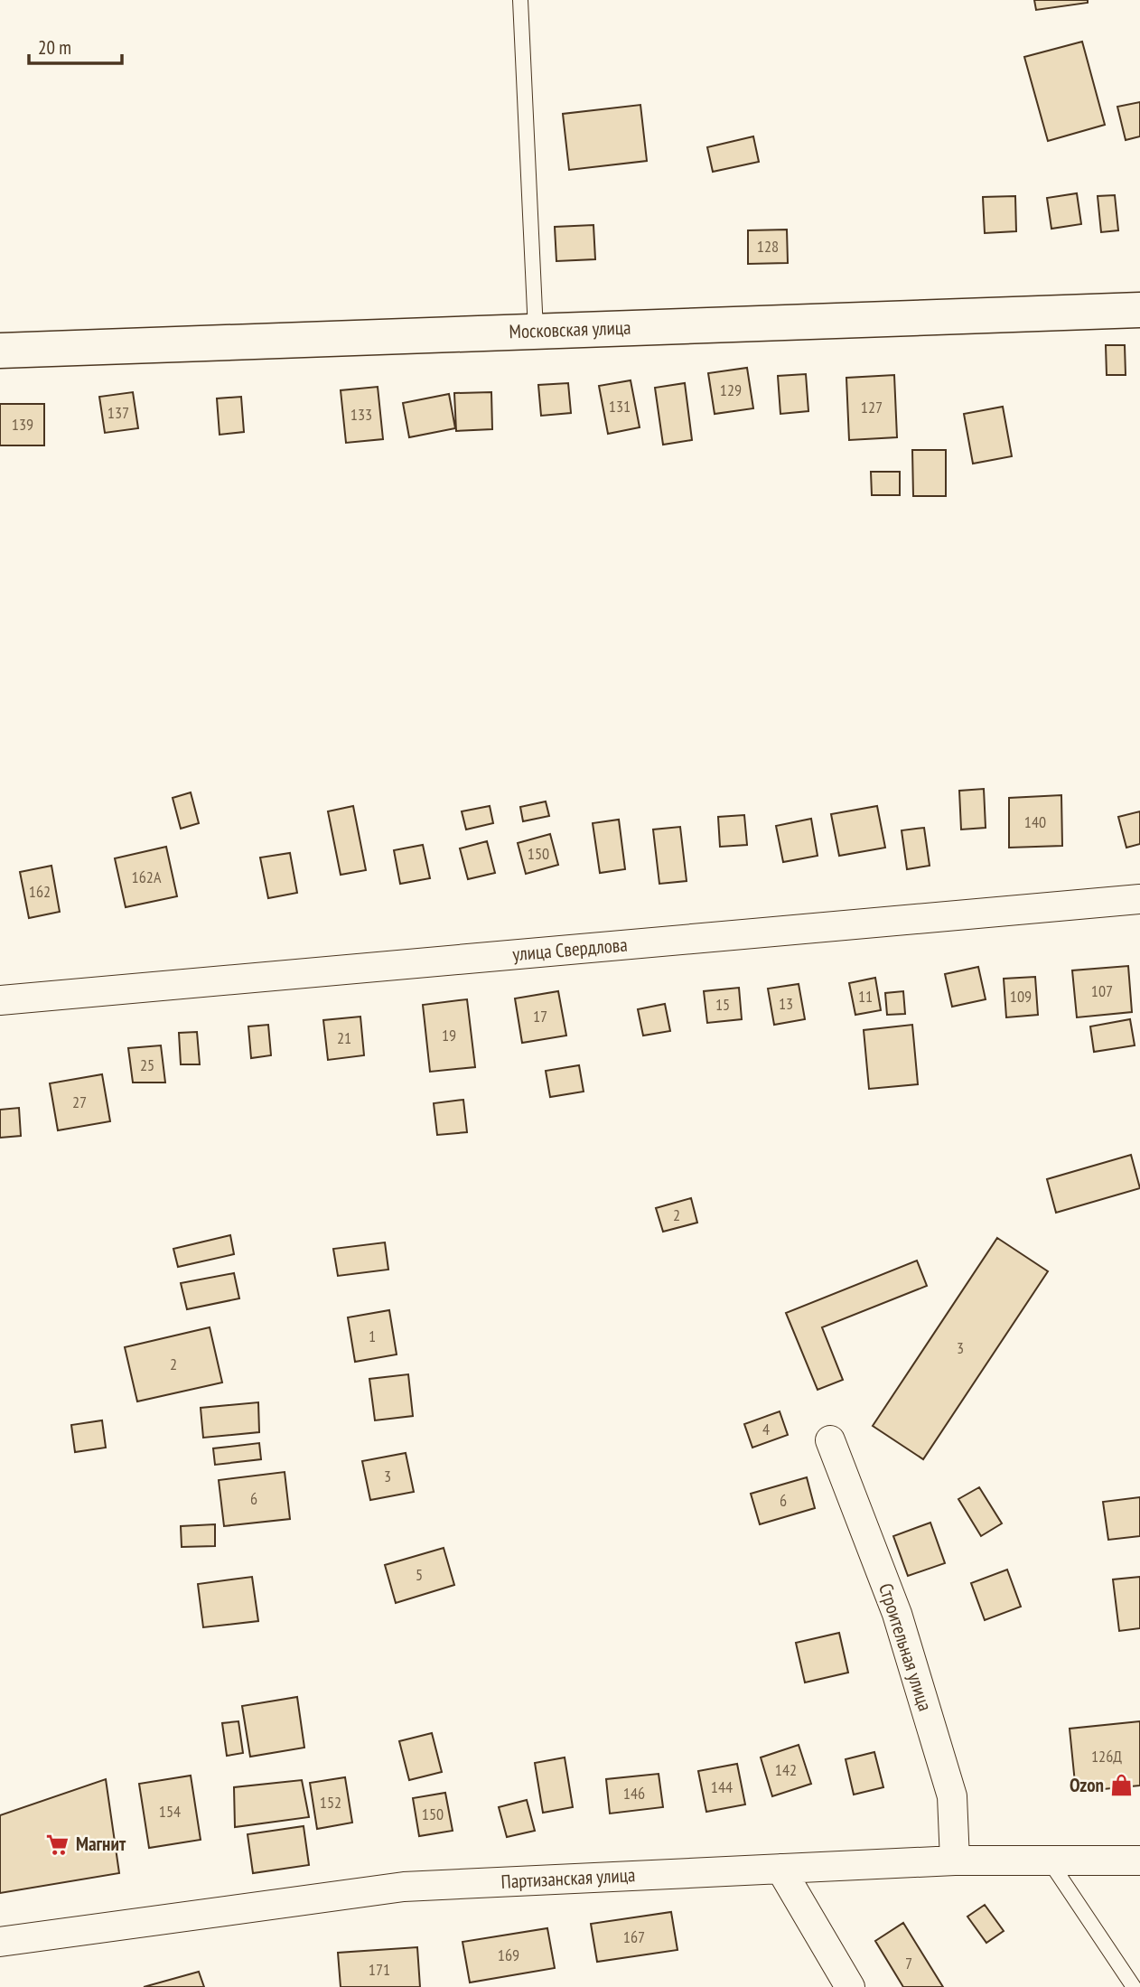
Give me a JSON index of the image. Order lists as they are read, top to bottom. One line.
{"streets":{"street":["Московская улица","улица Свердлова","Строительная улица","Партизанская улица"]},"crossings":[["Строительная улица","Партизанская улица"]],"places":{"shop":["Ozon"],"supermarket":["Магнит"]},"house_numbers":["128","129","131","127","137","133","139","140","150","162А","162","107","11","109","13","15","17","19","21","25","27","2","1","3","2","4","3","6","6","5","126Д","142","144","146","152","154","150","167","169","7","171"],"scale_bar":"20 m"}
